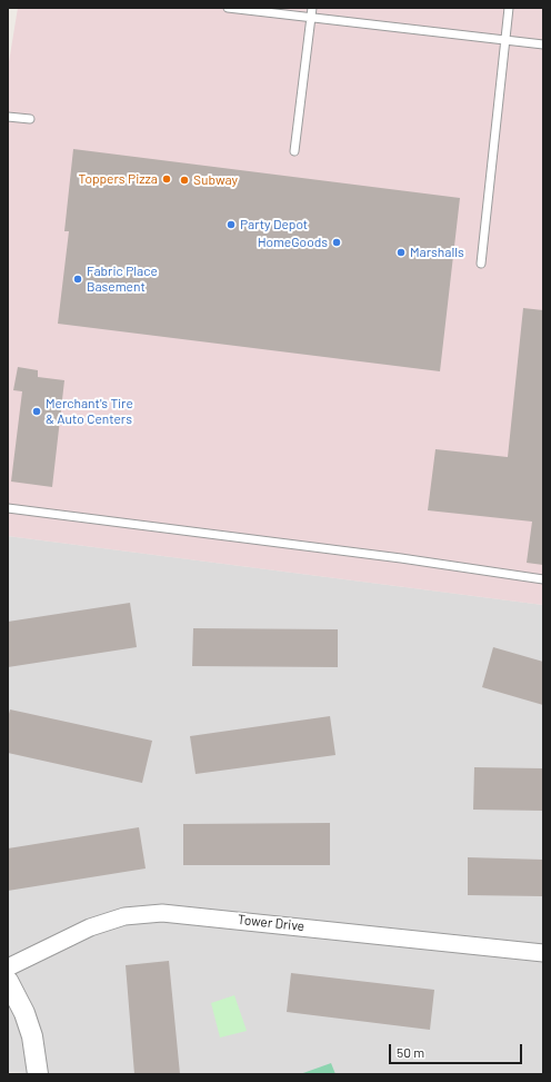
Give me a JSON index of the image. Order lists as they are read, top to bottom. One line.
{"streets":{"street":["Tower Drive"]},"places":["Toppers Pizza","Subway","Party Depot","HomeGoods","Marshalls","Fabric Place Basement","Merchant's Tire & Auto Centers"],"scale_bar":"50 m"}
